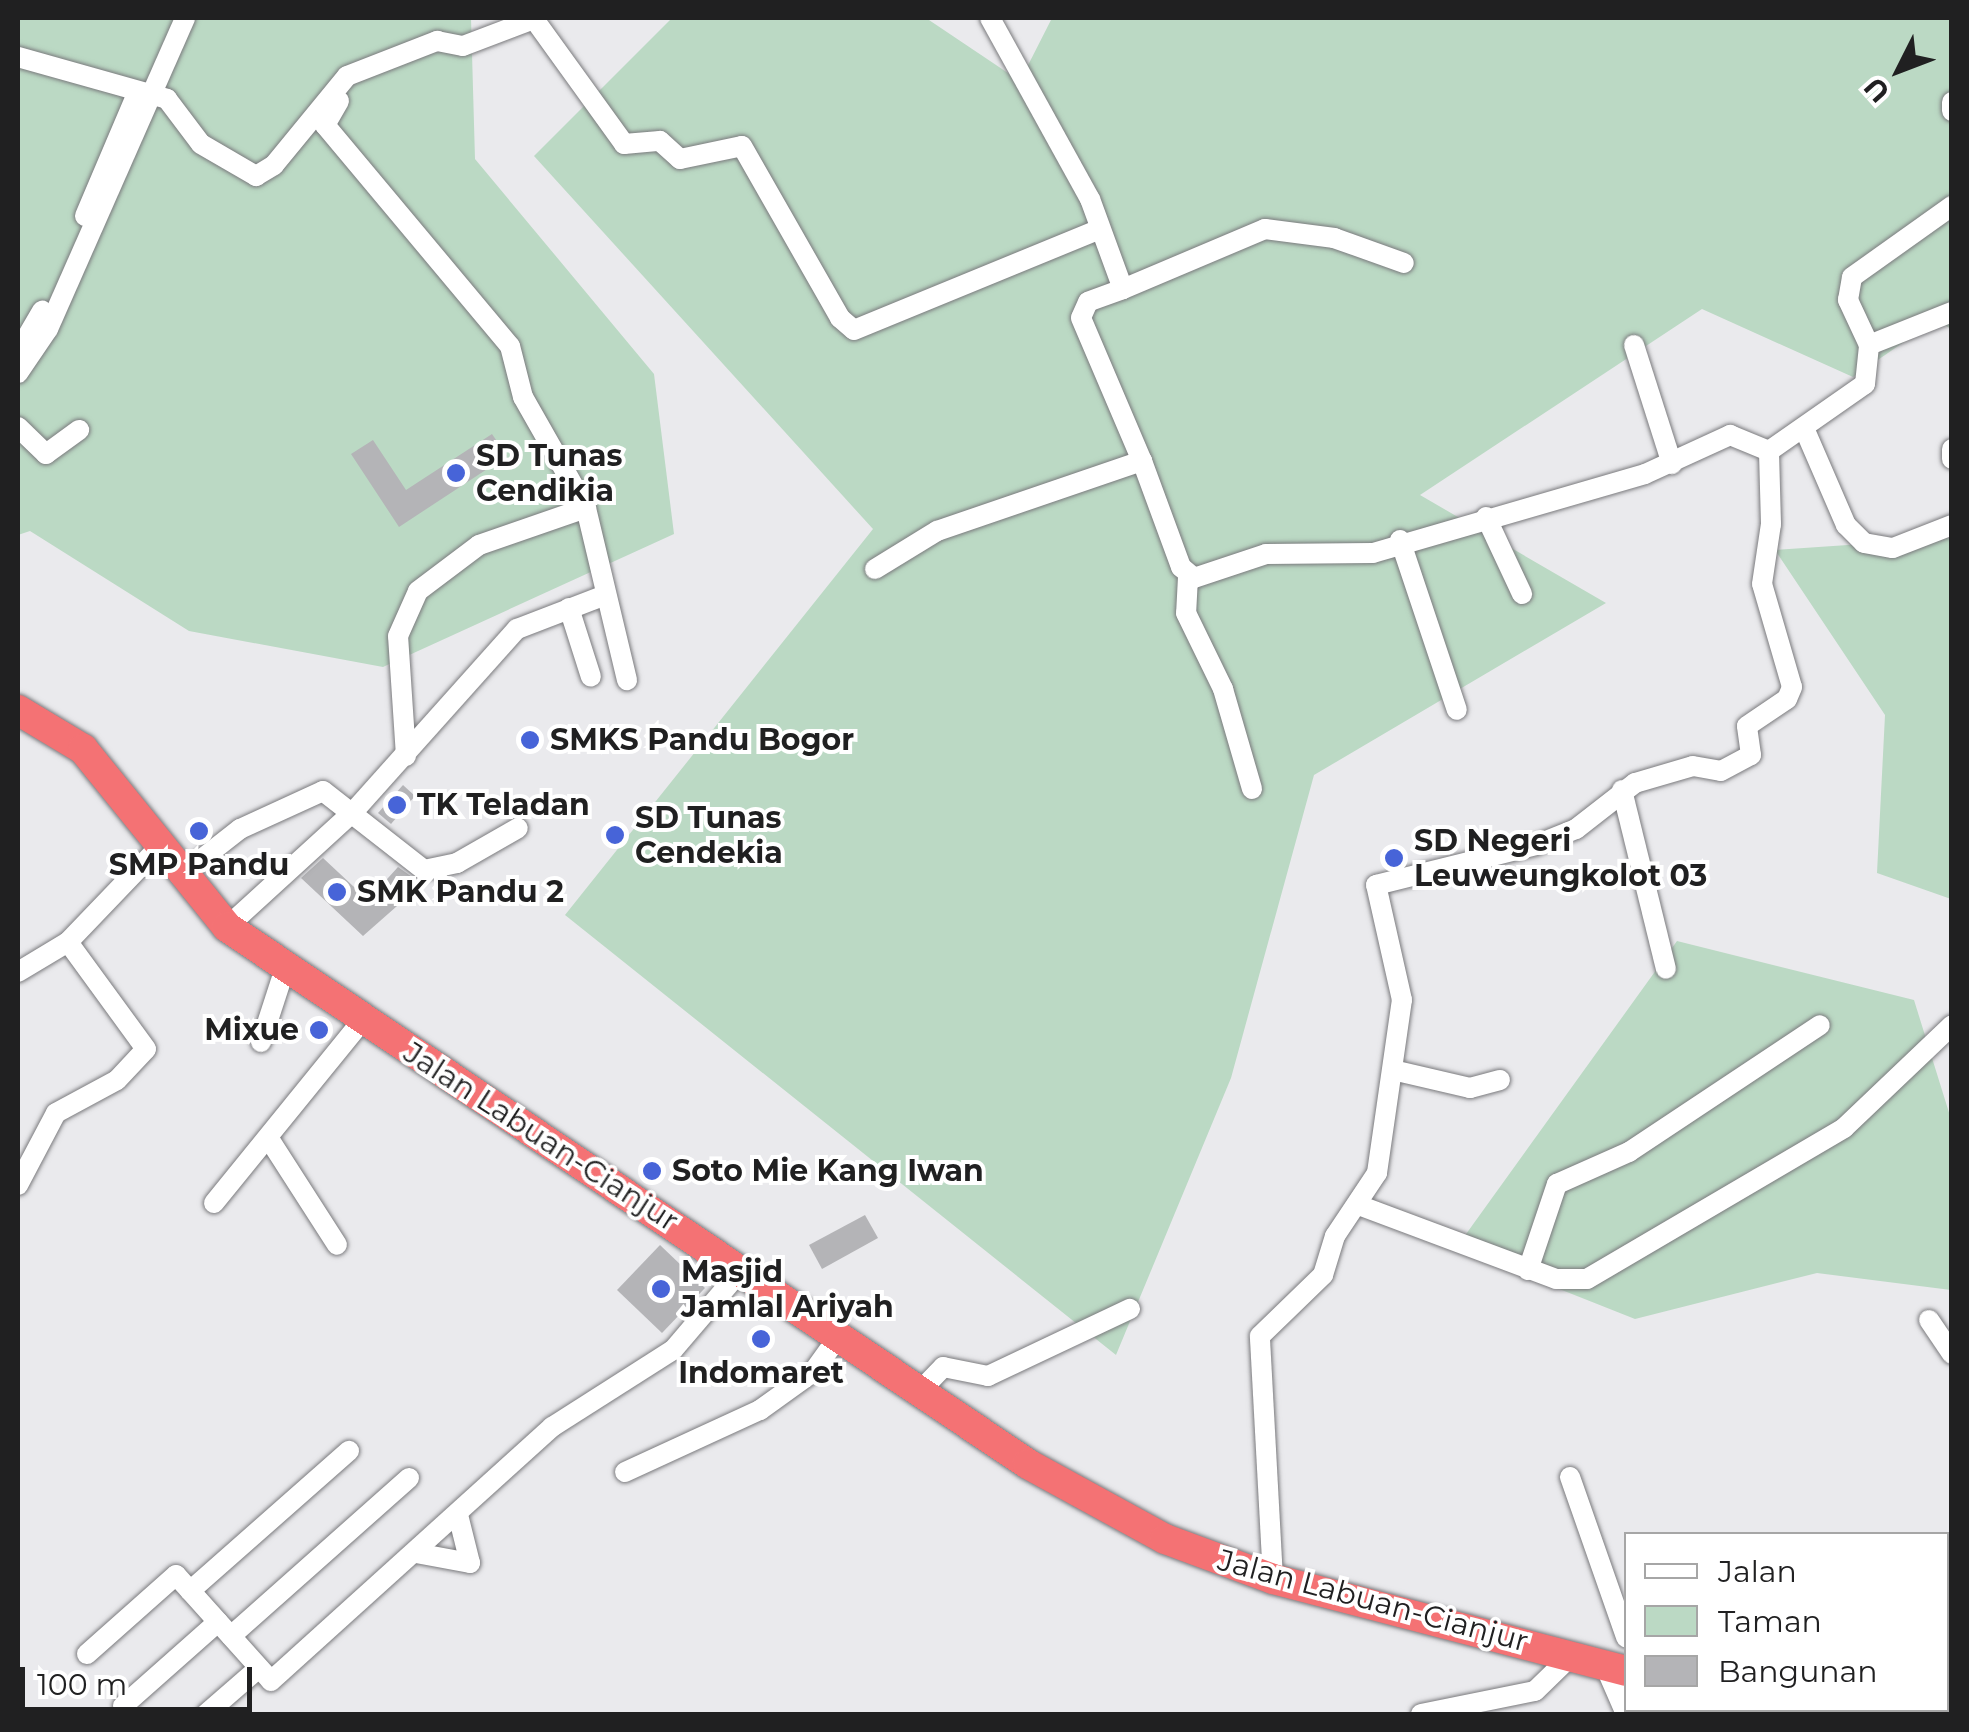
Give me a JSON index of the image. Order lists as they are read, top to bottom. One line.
{"streets":{"highway":["Jalan Labuan-Cianjur"]},"places":["SD Tunas Cendikia","SMKS Pandu Bogor","TK Teladan","SMP Pandu","SD Tunas Cendekia","SD Negeri Leuweungkolot 03","SMK Pandu 2","Mixue","Soto Mie Kang Iwan","Masjid Jamlal Ariyah","Indomaret"],"legend":["Jalan","Taman","Bangunan"],"scale_bar":"100 m","north":"bottom left"}
